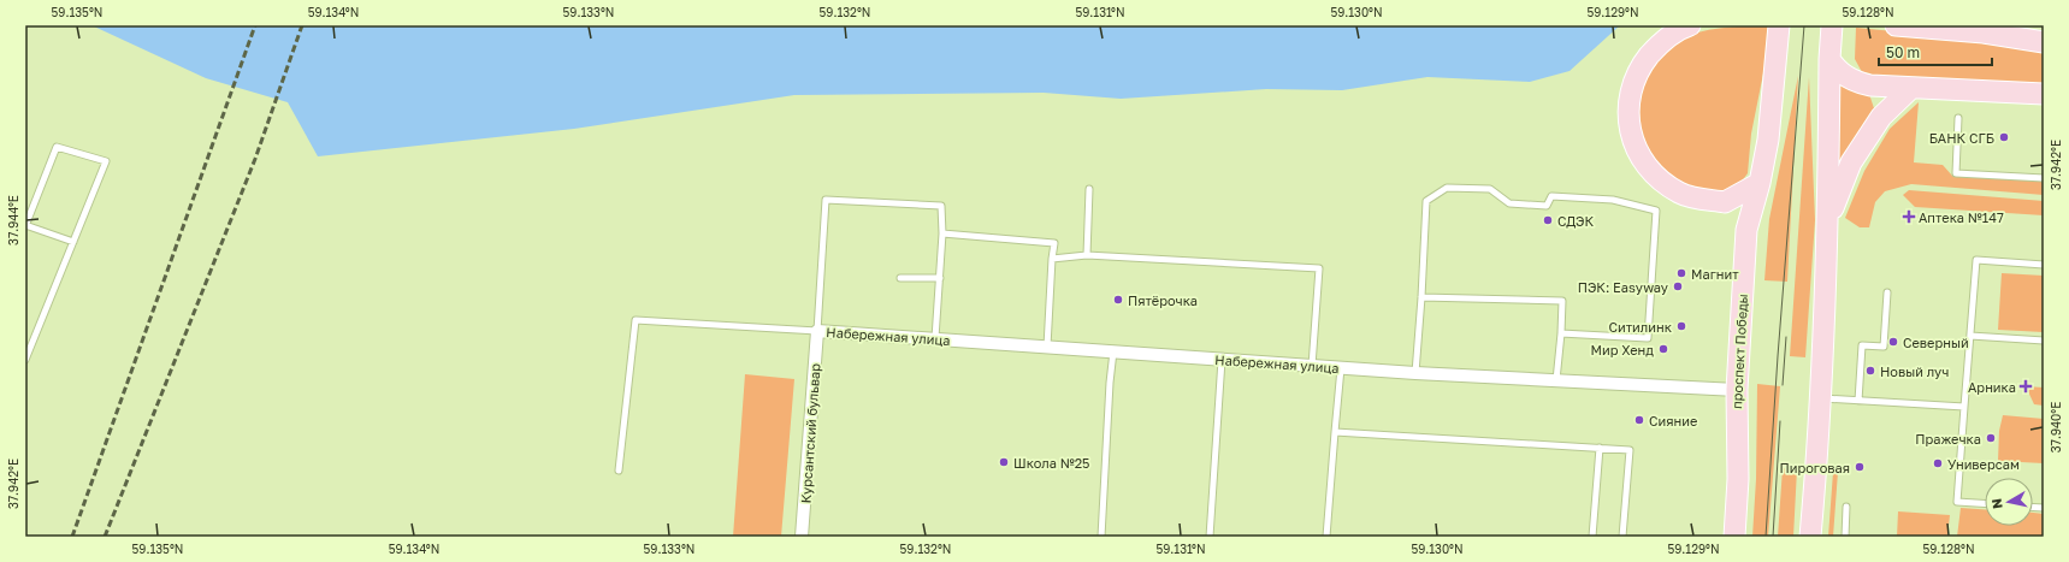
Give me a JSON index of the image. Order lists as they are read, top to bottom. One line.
{"streets":{"main road":["проспект Победы"],"street":["Набережная улица","Курсантский бульвар"]},"crossings":[["Набережная улица","проспект Победы"],["Набережная улица","Курсантский бульвар"]],"places":{"other":["БАНК СГБ","СДЭК","Магнит","ПЭК: Easyway","Пятёрочка","Ситилинк","Северный","Мир Хенд","Новый луч","Сияние","Пражечка","Школа №25","Универсам","Пироговая"],"health":["Аптека №147","Арника"]},"scale_bar":"50 m","north":"left","coordinates":["59.135°N","59.134°N","59.133°N","59.132°N","59.131°N","59.130°N","59.129°N","59.128°N","37.942°E","37.944°E","37.940°E"]}
